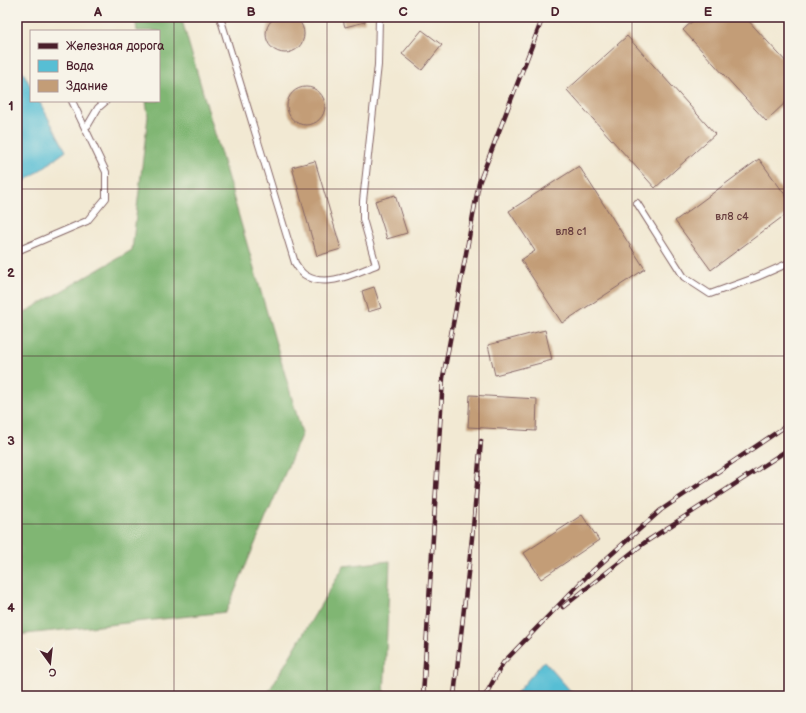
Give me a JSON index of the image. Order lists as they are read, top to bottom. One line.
{"house_numbers":["вл8 с4","вл8 с1"],"legend":["Железная дорога","Вода","Здание"],"north":"bottom","grid":{"columns":["A","B","C","D","E"],"rows":["1","2","3","4"]}}
